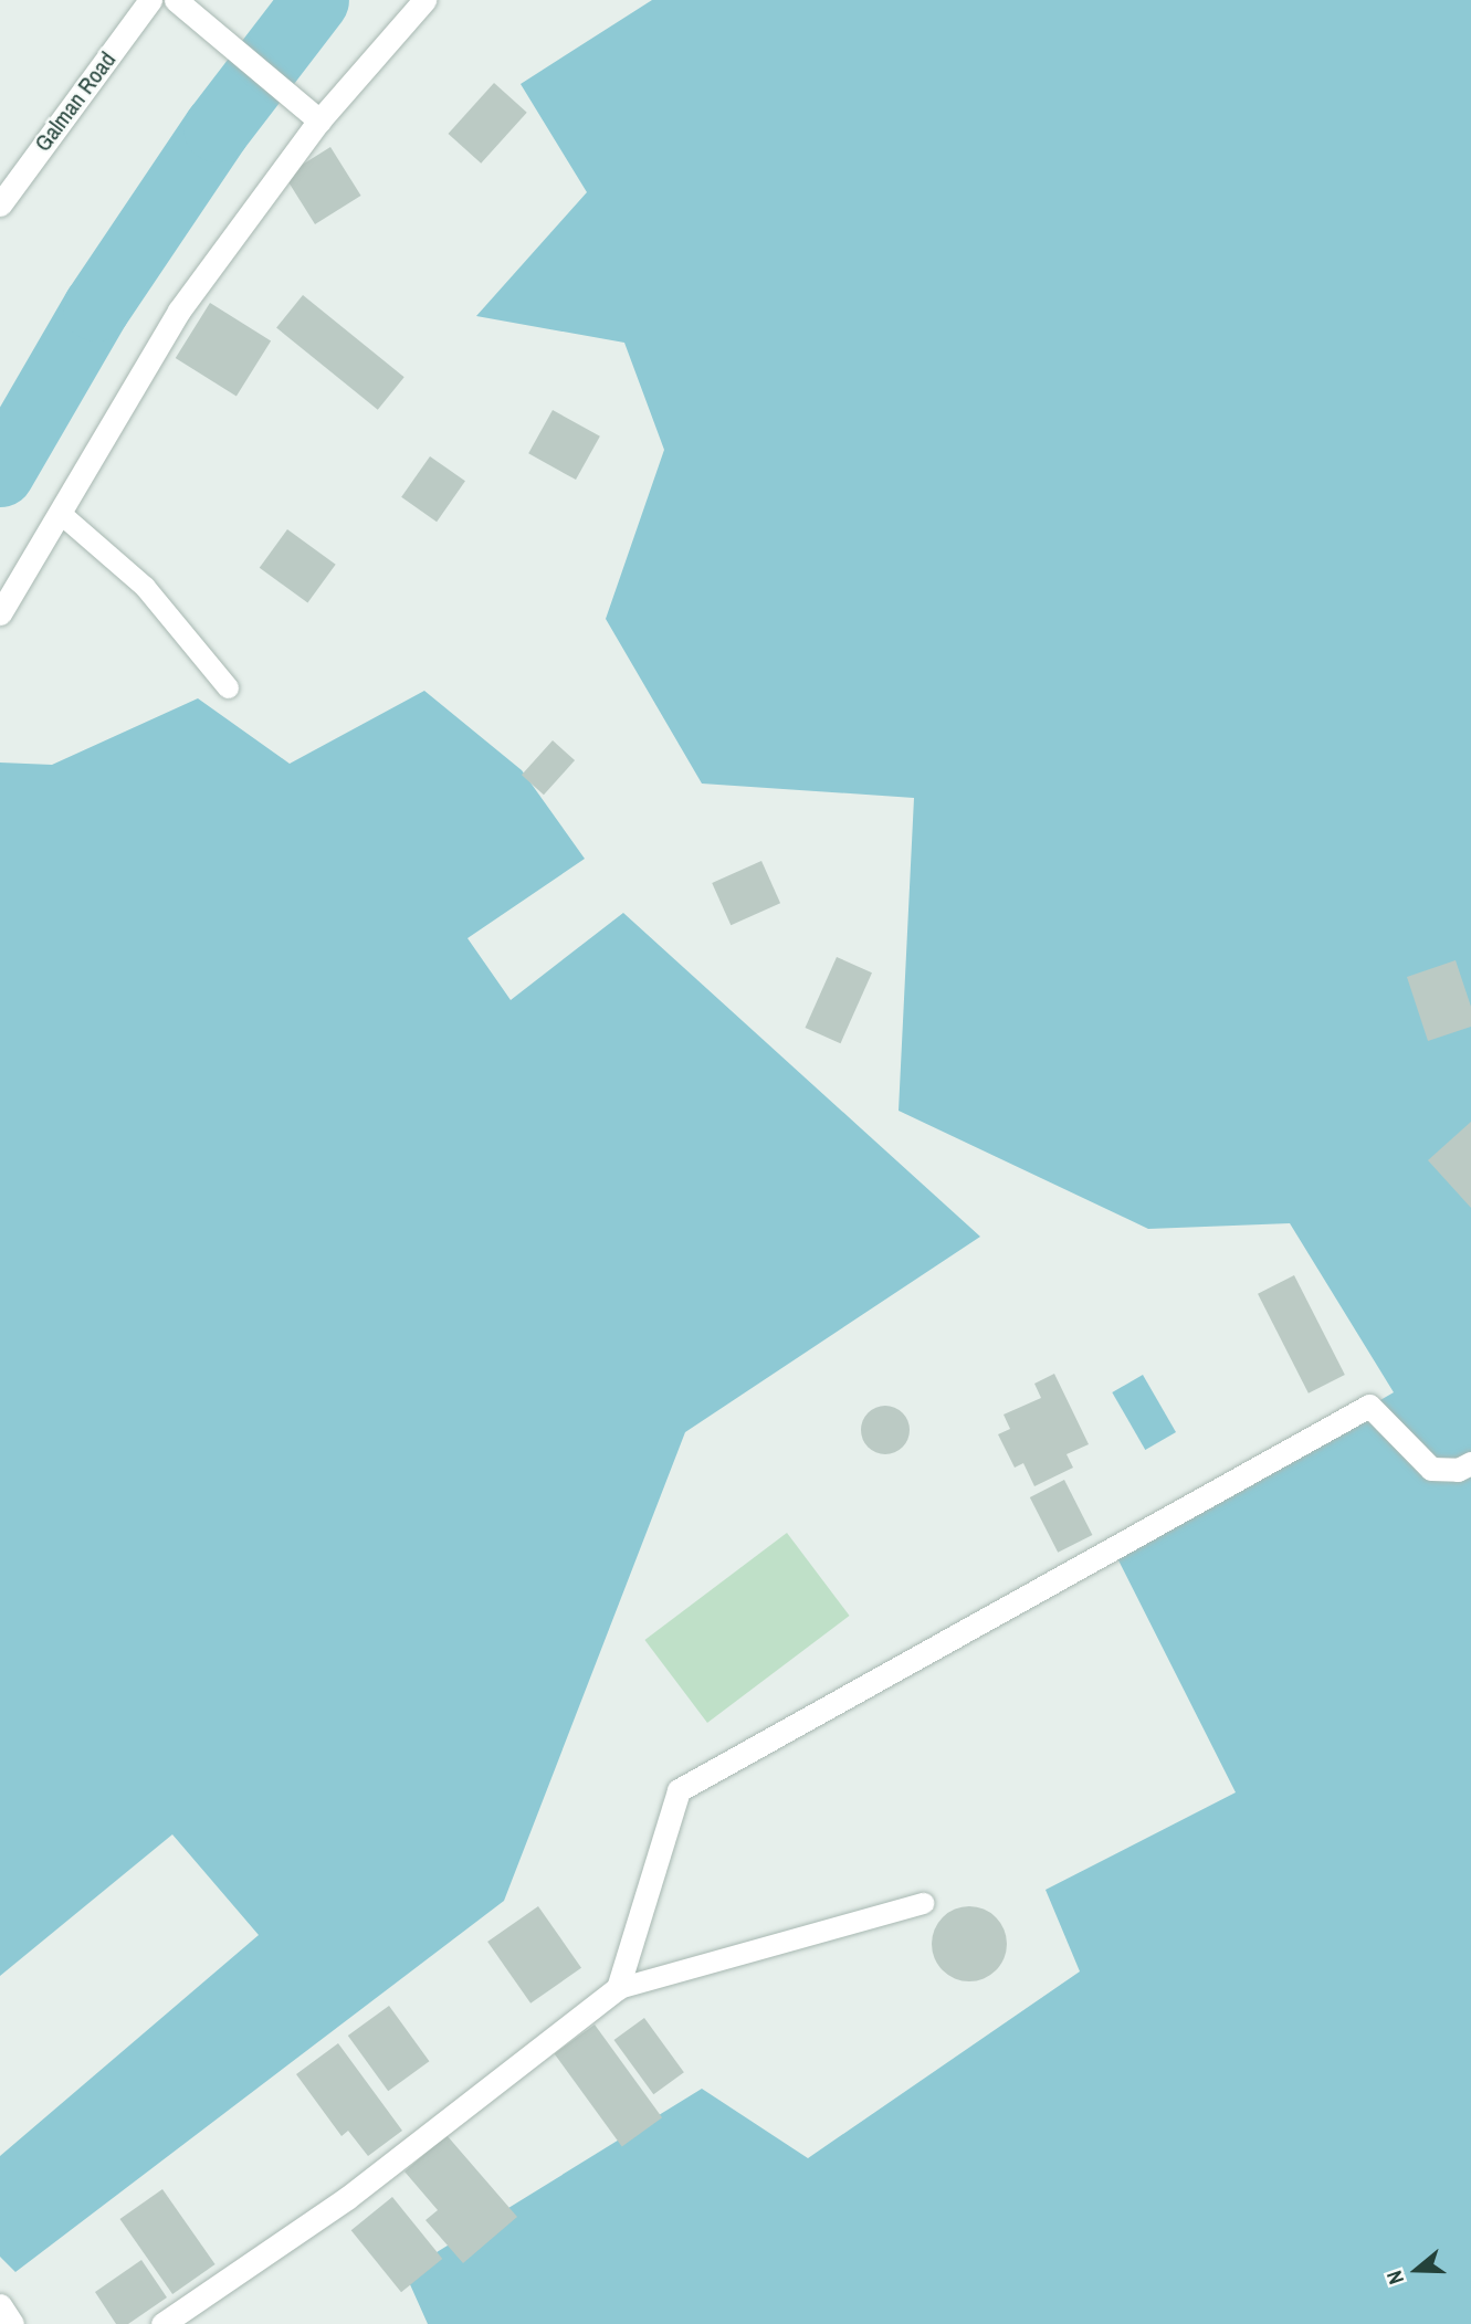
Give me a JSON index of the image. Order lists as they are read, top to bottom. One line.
{"streets":{"street":["Galman Road"]},"north":"left"}
